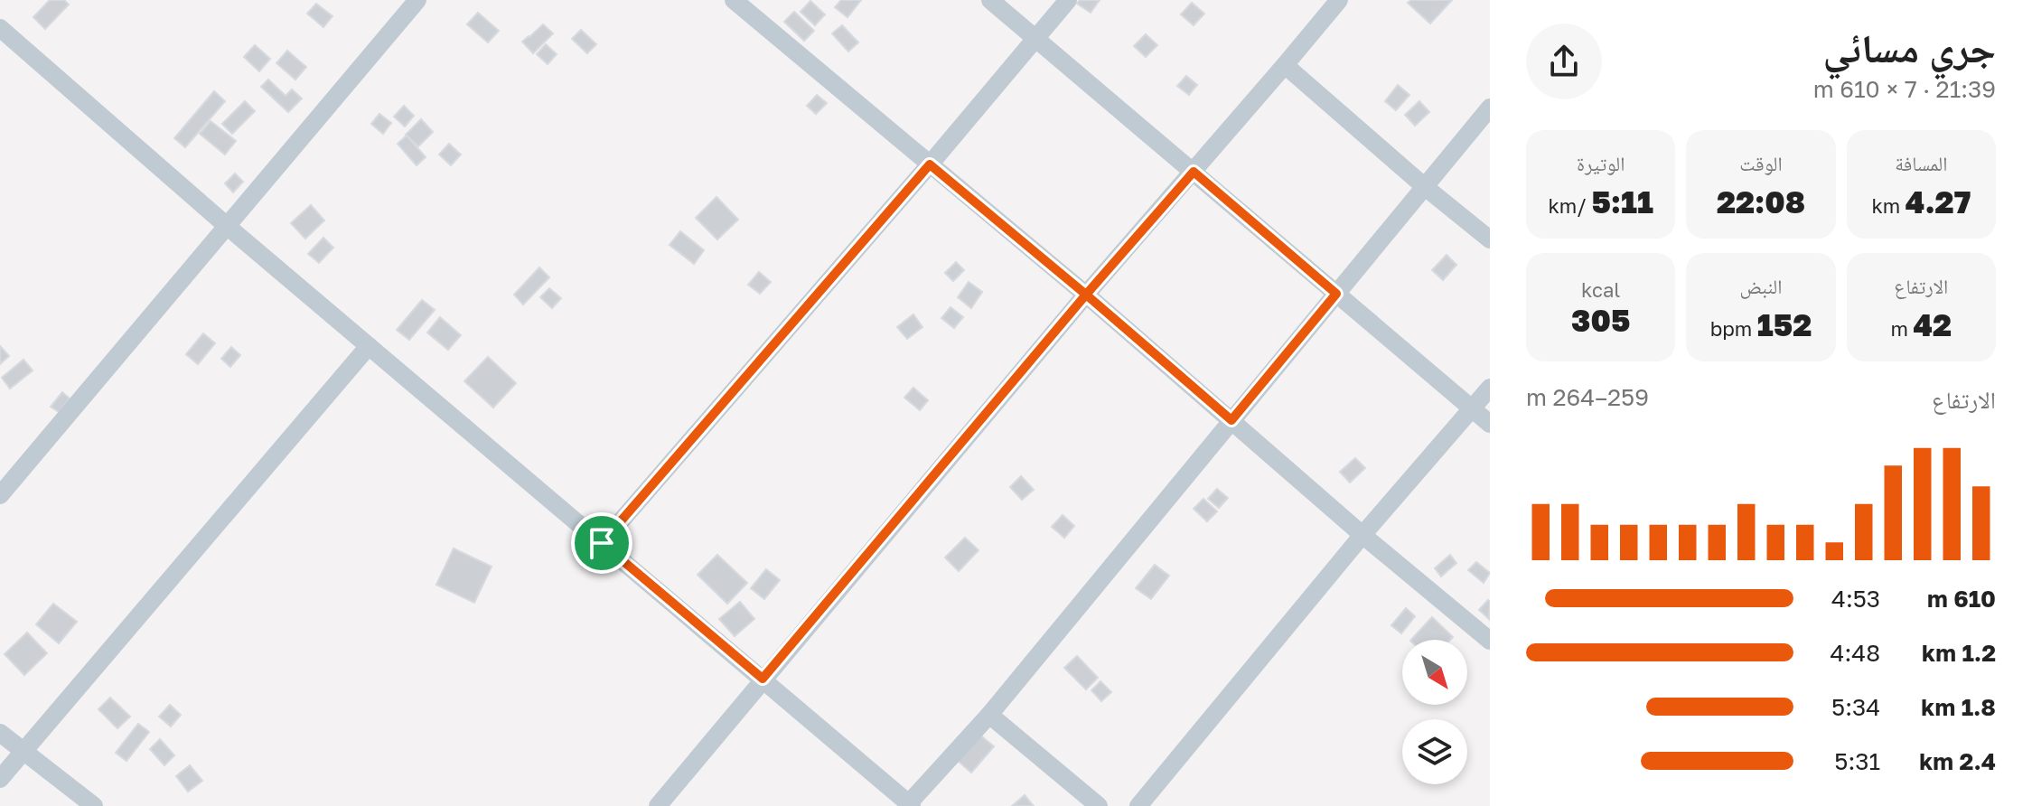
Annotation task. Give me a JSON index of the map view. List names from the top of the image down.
{
  "north": "bottom right",
  "page": {
    "heading": ["جري مسائي", "21:39 · 7 × 610 m"],
    "stats": [
      ["المسافة", "4.27 km"],
      ["الوقت", "22:08"],
      ["الوتيرة", "5:11 /km"],
      ["الارتفاع", "42 m"],
      ["النبض", "152 bpm"],
      ["kcal", "305"]
    ],
    "chart": ["الارتفاع", "259–264 m"],
    "list": [
      {
        "name": "610 m",
        "note": "4:53"
      },
      {
        "name": "1.2 km",
        "note": "4:48"
      },
      {
        "name": "1.8 km",
        "note": "5:34"
      },
      {
        "name": "2.4 km",
        "note": "5:31"
      }
    ]
  }
}
